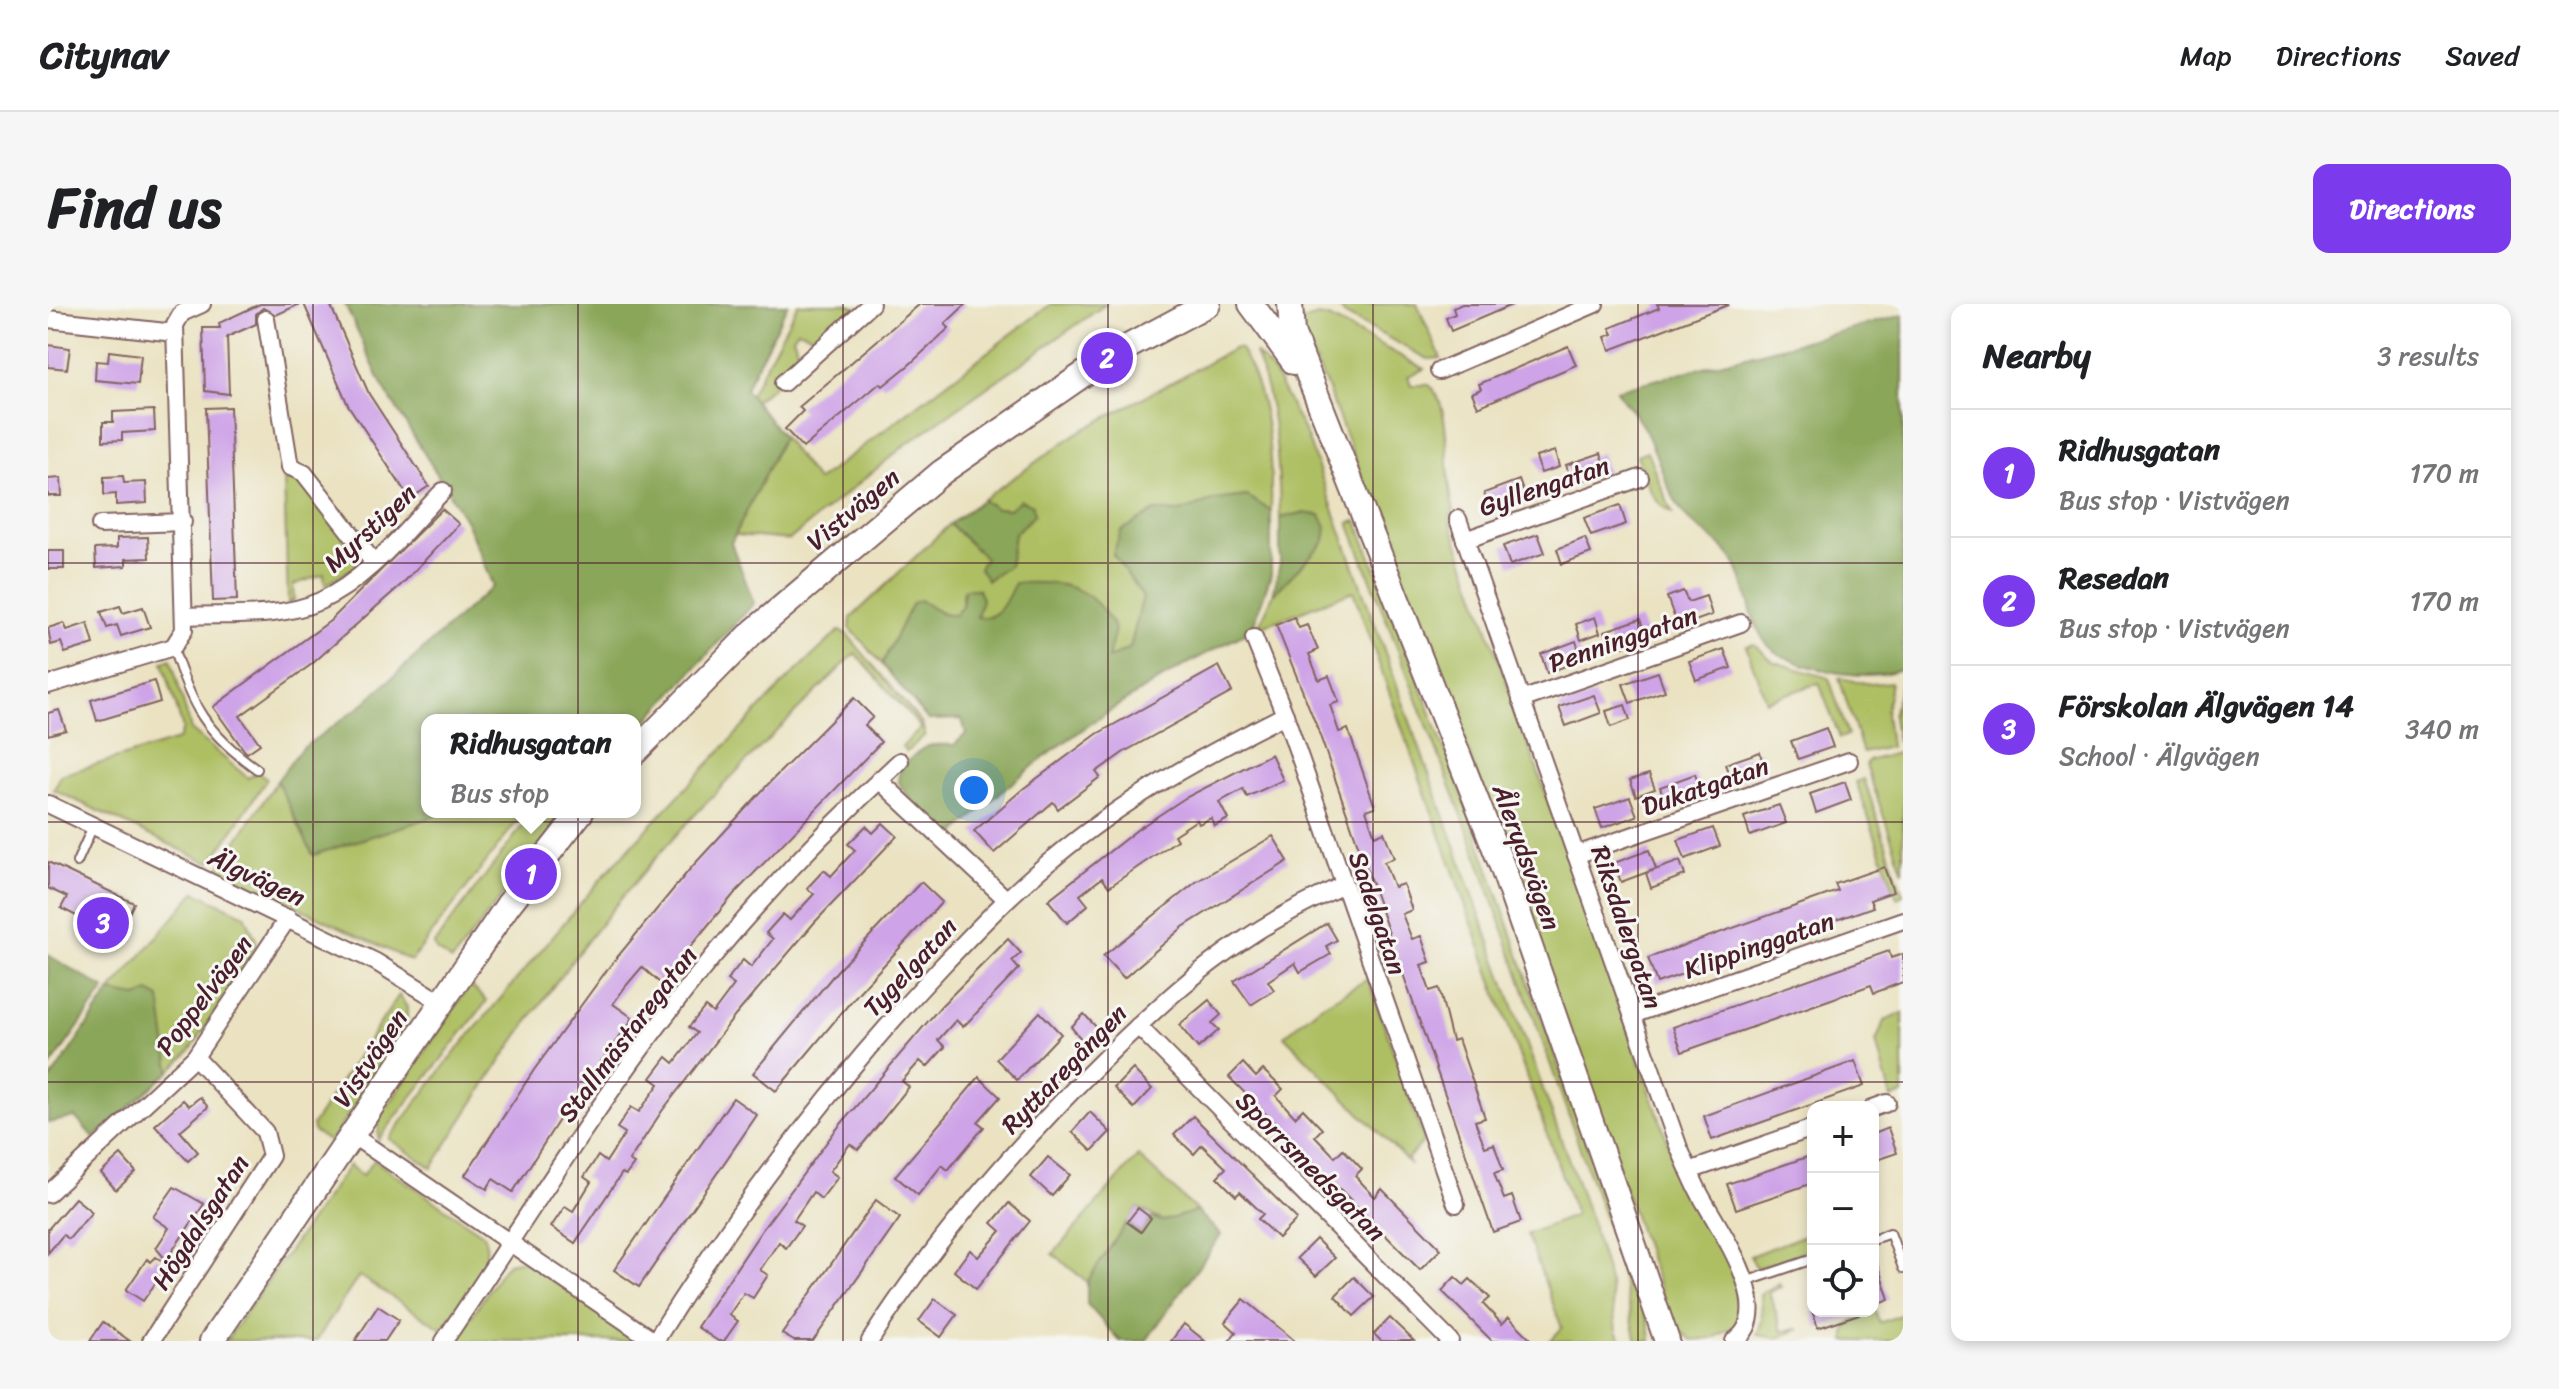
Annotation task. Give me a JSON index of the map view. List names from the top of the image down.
{
  "streets": {
    "main road": ["Vistvägen", "Ålerydsvägen"],
    "street": [
      "Gyllengatan",
      "Myrstigen",
      "Penninggatan",
      "Dukatgatan",
      "Älgvägen",
      "Sadelgatan",
      "Riksdalergatan",
      "Klippinggatan",
      "Tygelgatan",
      "Poppelvägen",
      "Stallmästaregatan",
      "Ryttaregången",
      "Sporrsmedsgatan",
      "Högdalsgatan"
    ]
  },
  "crossings": [
    ["Gyllengatan", "Riksdalergatan"],
    ["Vistvägen", "Älgvägen"],
    ["Penninggatan", "Riksdalergatan"],
    ["Dukatgatan", "Riksdalergatan"],
    ["Älgvägen", "Poppelvägen"],
    ["Sadelgatan", "Tygelgatan"],
    ["Sadelgatan", "Ryttaregången"],
    ["Riksdalergatan", "Klippinggatan"],
    ["Poppelvägen", "Högdalsgatan"],
    ["Ryttaregången", "Sporrsmedsgatan"]
  ],
  "page": {
    "header": "Citynav",
    "nav": ["Map", "Directions", "Saved"],
    "title": "Find us",
    "buttons": "Directions",
    "heading": ["Nearby", "3 results"],
    "pins": ["2", "1", "3"],
    "list": [
      {
        "mark": "1",
        "name": "Ridhusgatan",
        "note": "Bus stop · Vistvägen",
        "value": "170 m"
      },
      {
        "mark": "2",
        "name": "Resedan",
        "note": "Bus stop · Vistvägen",
        "value": "170 m"
      },
      {
        "mark": "3",
        "name": "Förskolan Älgvägen 14",
        "note": "School · Älgvägen",
        "value": "340 m"
      }
    ],
    "popup": ["Ridhusgatan", "Bus stop"],
    "map_buttons": ["+", "−"]
  }
}
